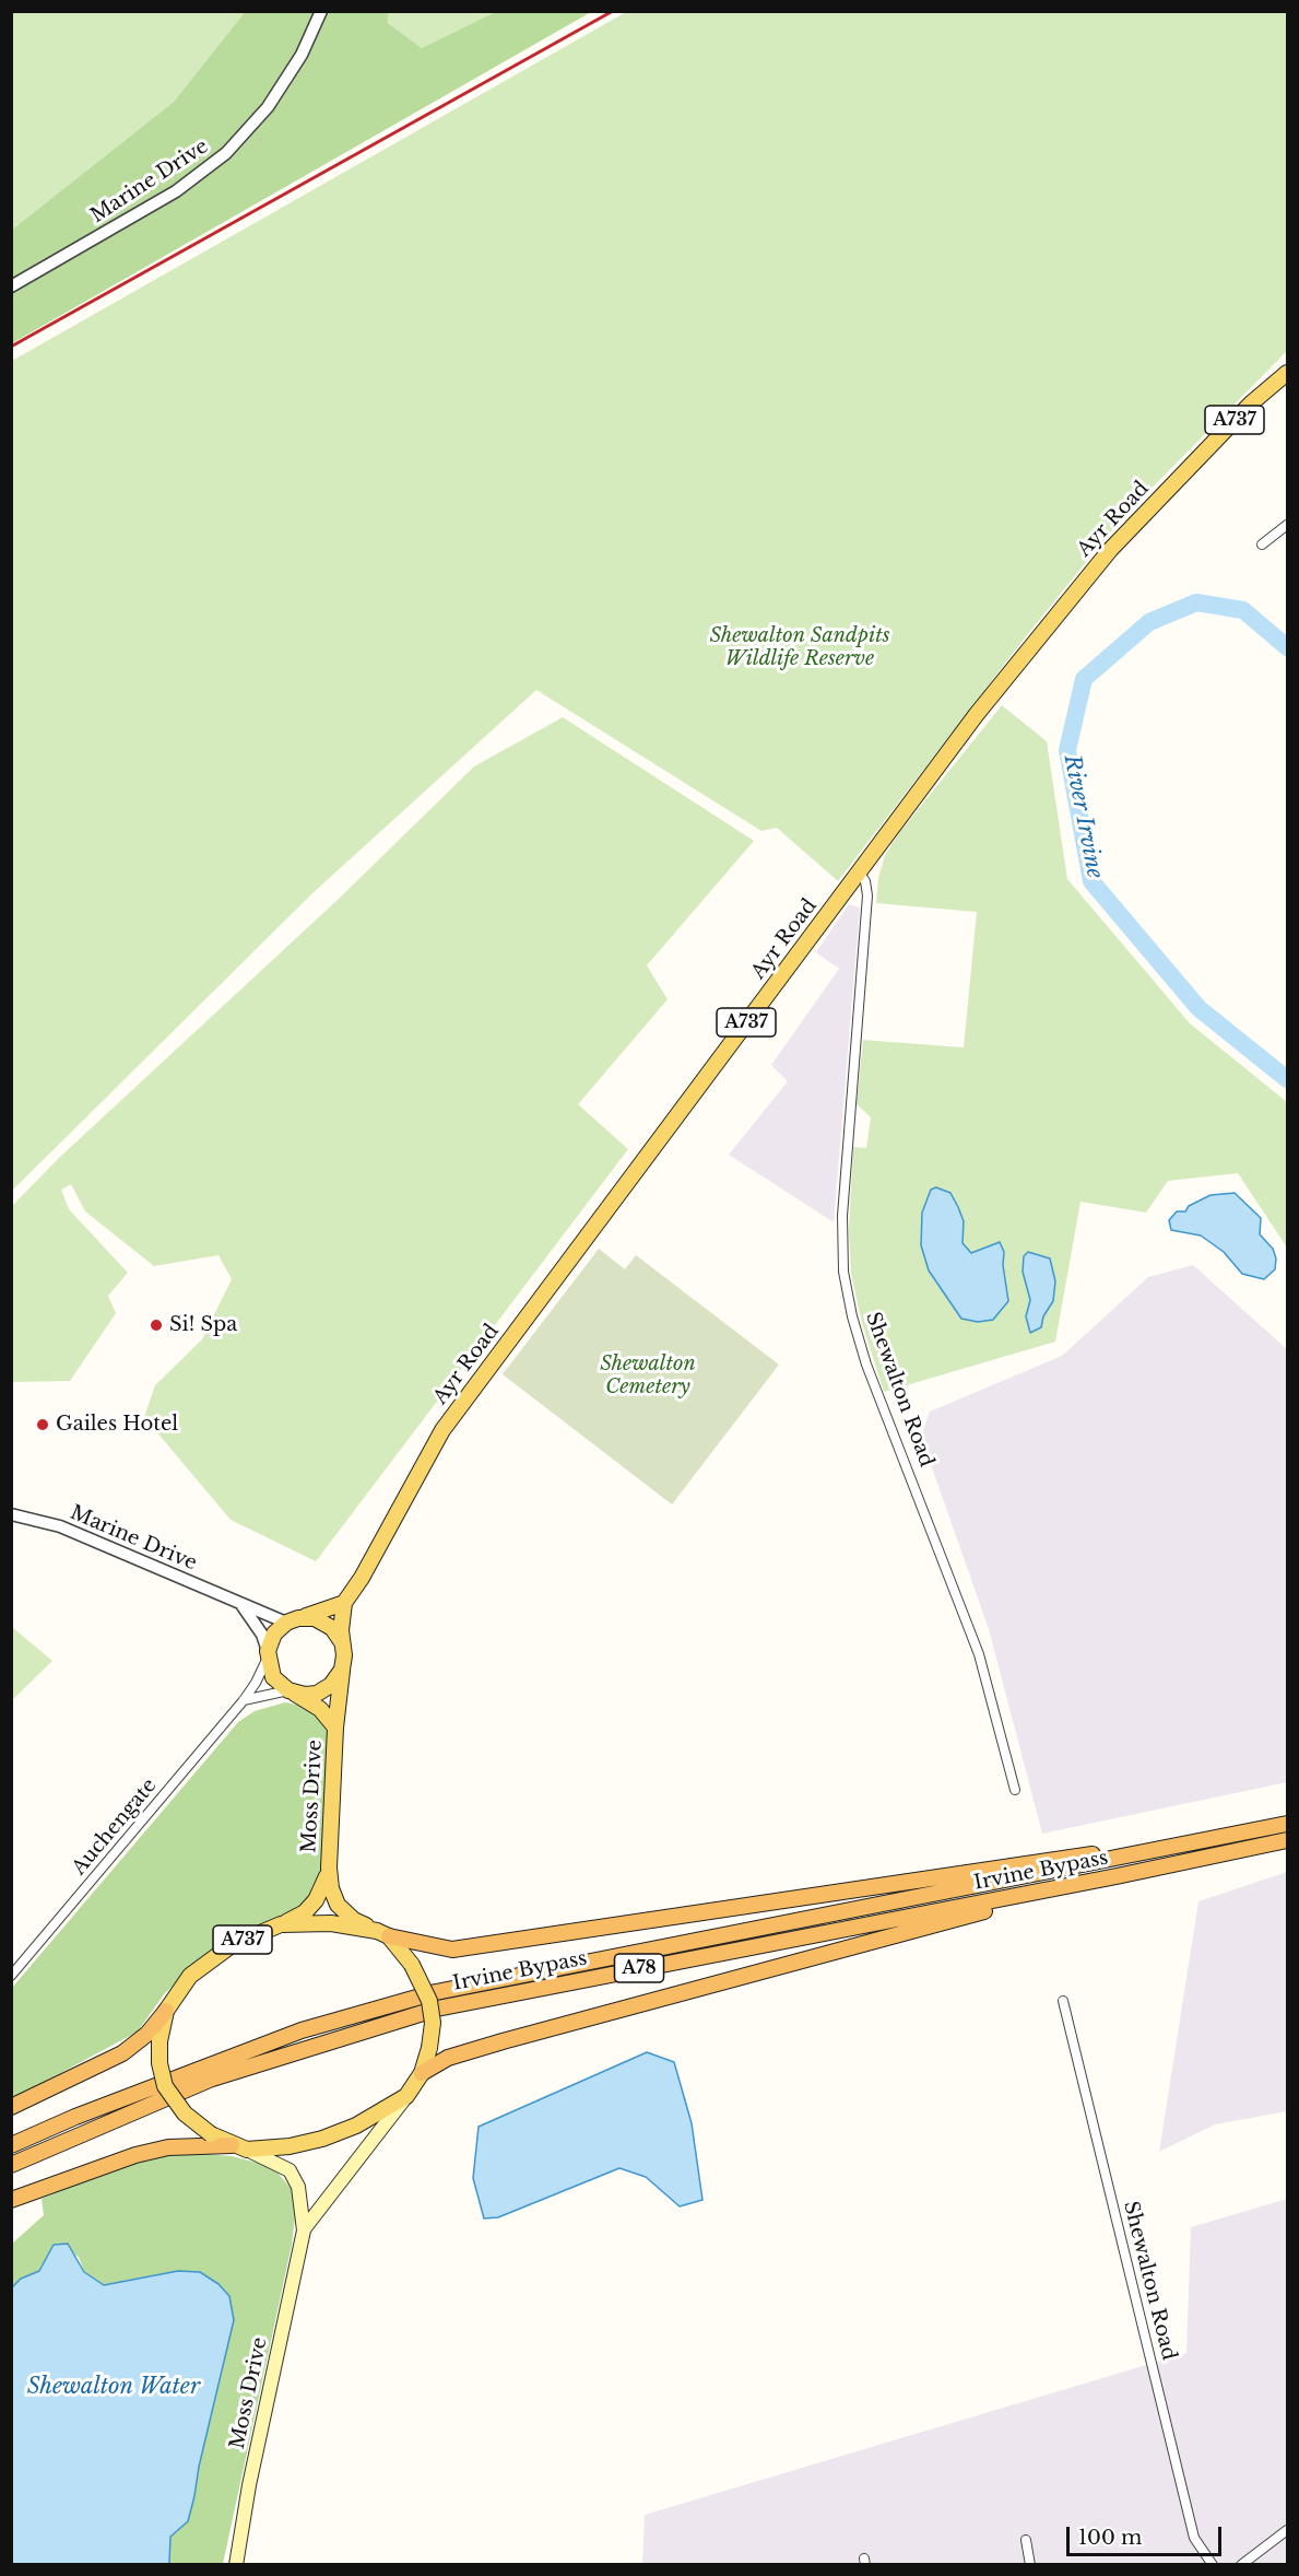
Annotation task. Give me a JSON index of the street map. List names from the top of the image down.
{
  "streets": {
    "highway": ["Irvine Bypass", "A78"],
    "main road": ["A737", "Ayr Road", "Moss Drive"],
    "street": ["Marine Drive", "Shewalton Road", "Auchengate"]
  },
  "crossings": [
    ["Marine Drive", "A737"],
    ["Marine Drive", "Moss Drive"],
    ["Marine Drive", "Auchengate"],
    ["A737", "Ayr Road"],
    ["A737", "Moss Drive"],
    ["A737", "Auchengate"],
    ["Ayr Road", "Shewalton Road"],
    ["Moss Drive", "Auchengate"]
  ],
  "water": ["River Irvine", "Shewalton Water"],
  "parks": ["Shewalton Sandpits Wildlife Reserve", "Shewalton Cemetery"],
  "places": ["Si! Spa", "Gailes Hotel"],
  "scale_bar": "100 m"
}
